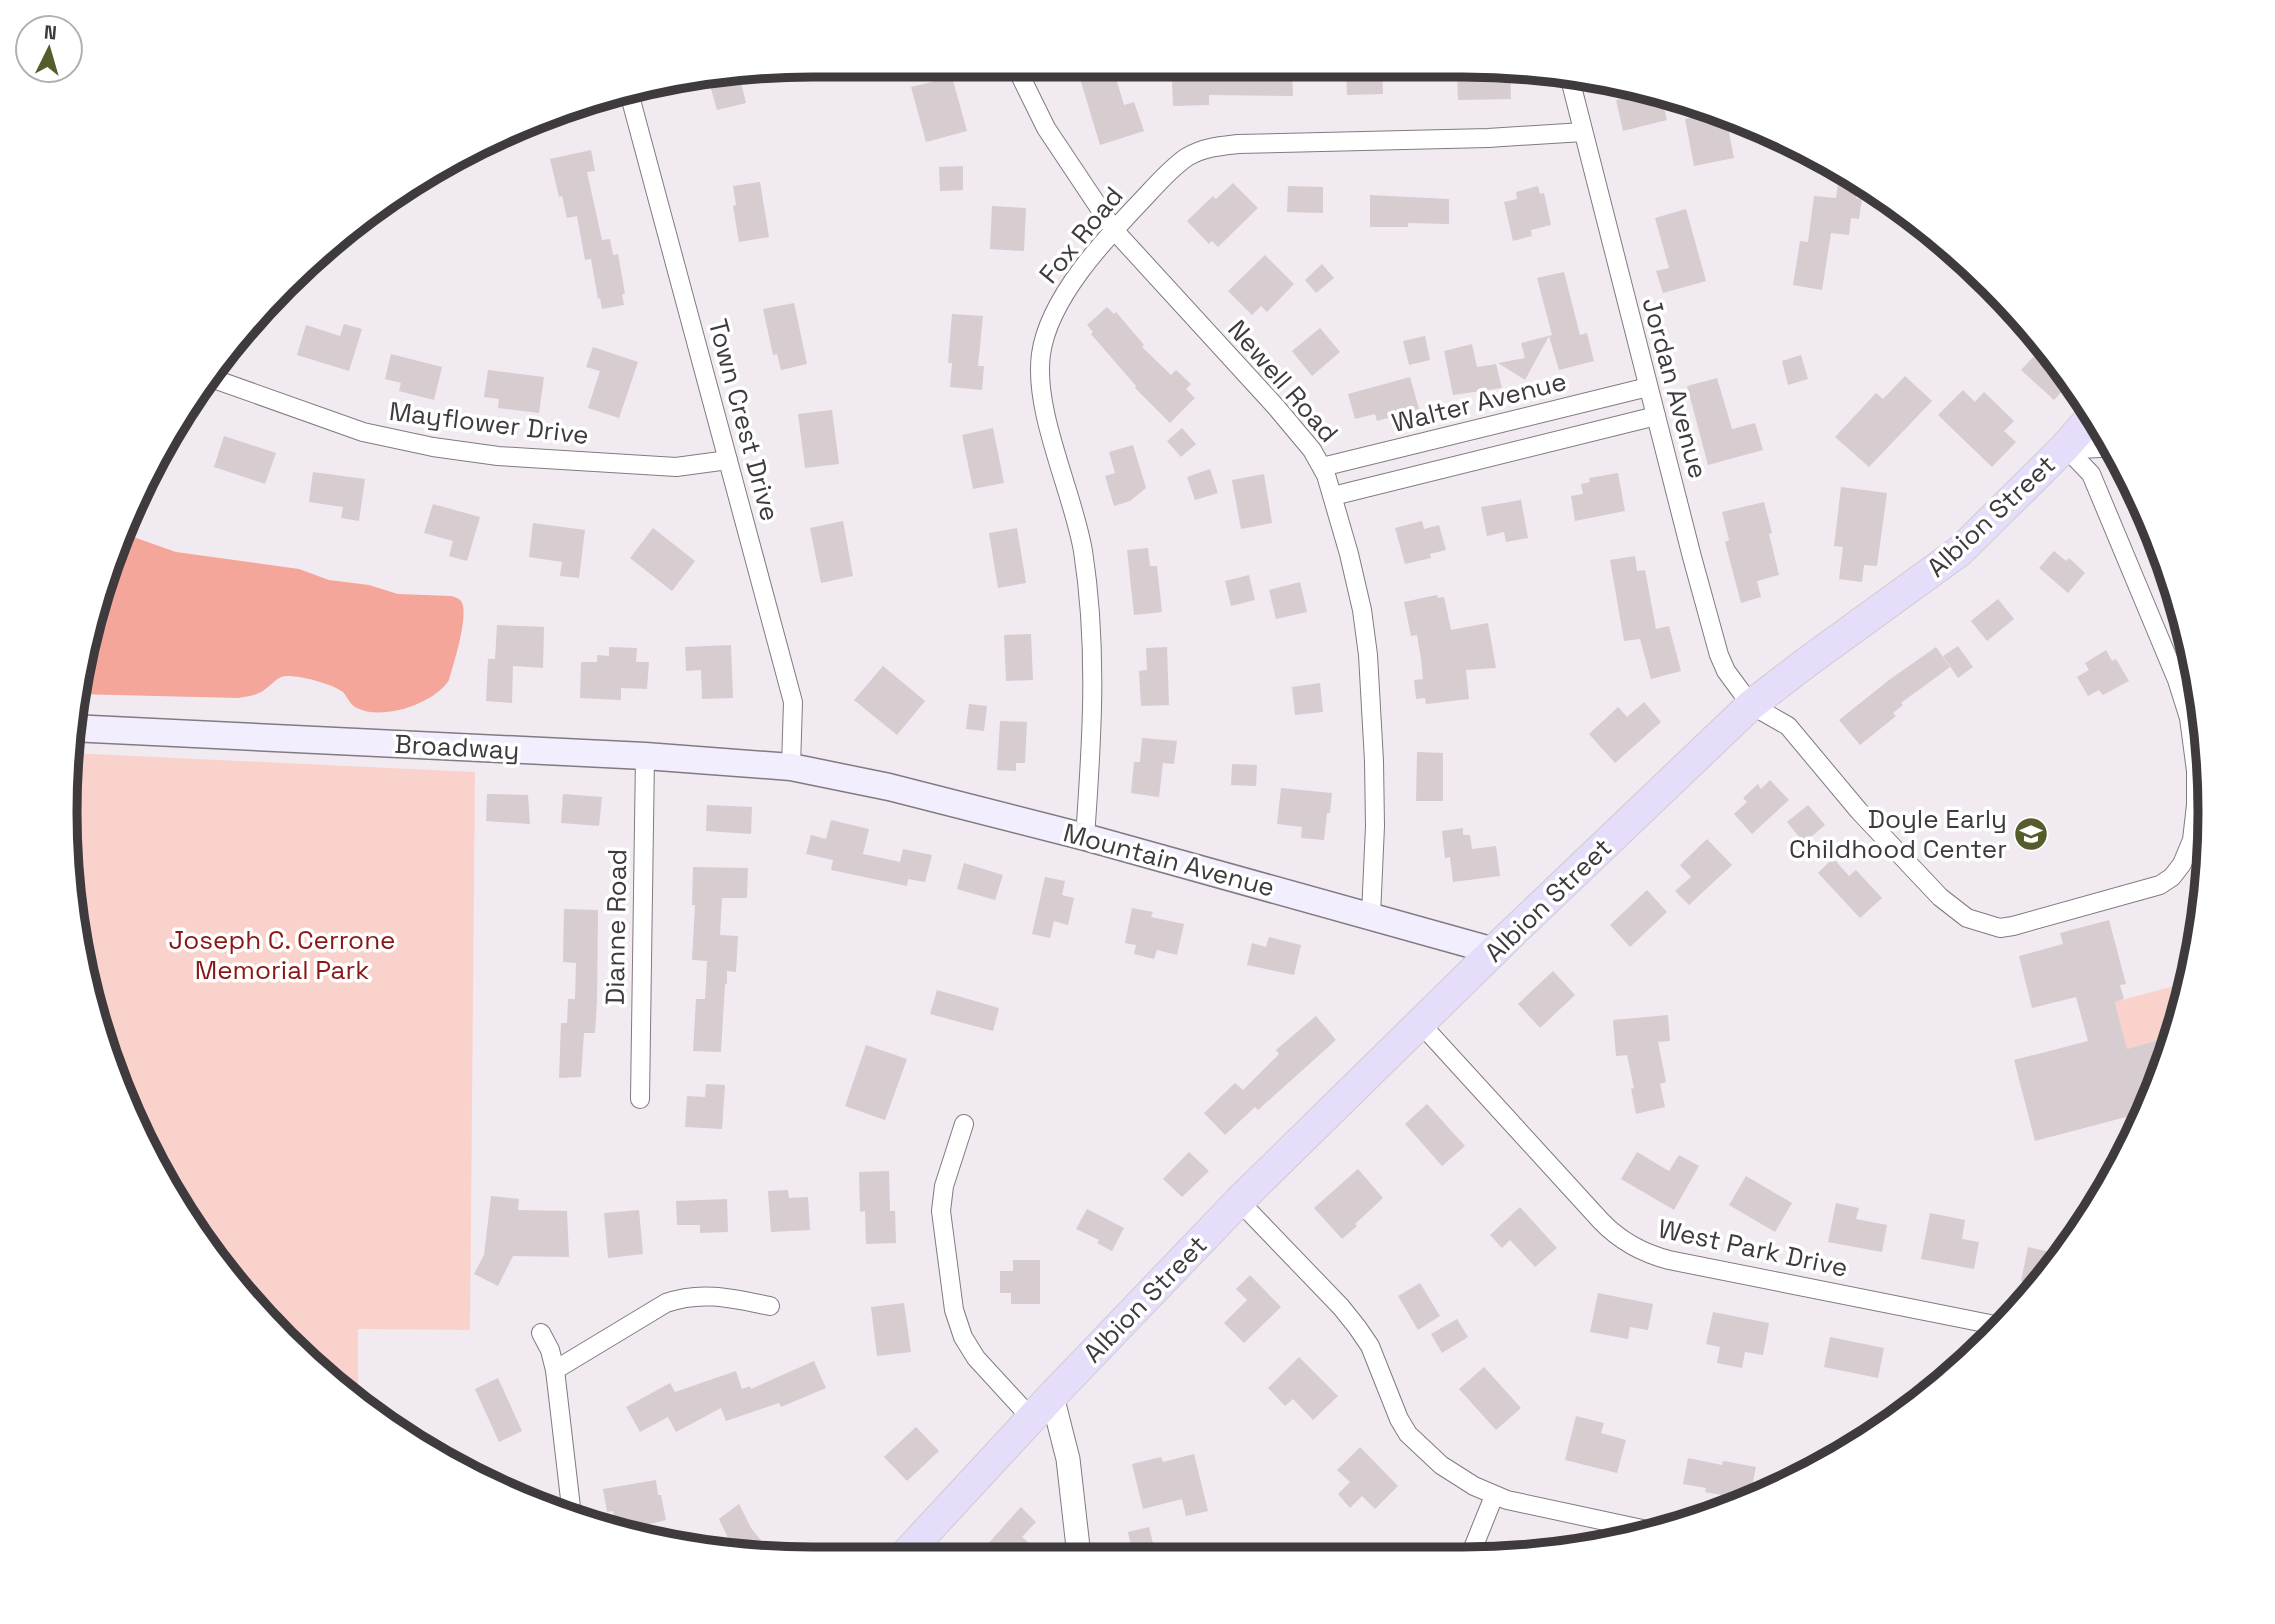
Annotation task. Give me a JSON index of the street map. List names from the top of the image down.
{
  "streets": {
    "main road": ["Albion Street", "Broadway", "Mountain Avenue"],
    "street": [
      "Fox Road",
      "Newell Road",
      "Jordan Avenue",
      "Walter Avenue",
      "Town Crest Drive",
      "Mayflower Drive",
      "Dianne Road",
      "West Park Drive"
    ]
  },
  "crossings": [
    ["Fox Road", "Newell Road"],
    ["Fox Road", "Jordan Avenue"],
    ["Fox Road", "Mountain Avenue"],
    ["Newell Road", "Walter Avenue"],
    ["Newell Road", "Mountain Avenue"],
    ["Jordan Avenue", "Walter Avenue"],
    ["Jordan Avenue", "Albion Street"],
    ["Town Crest Drive", "Mayflower Drive"],
    ["Town Crest Drive", "Broadway"],
    ["Albion Street", "Mountain Avenue"],
    ["Albion Street", "West Park Drive"],
    ["Broadway", "Mountain Avenue"],
    ["Broadway", "Dianne Road"]
  ],
  "parks": ["Joseph C. Cerrone Memorial Park"],
  "places": {
    "school or university": ["Doyle Early Childhood Center"]
  },
  "north": "top"
}
